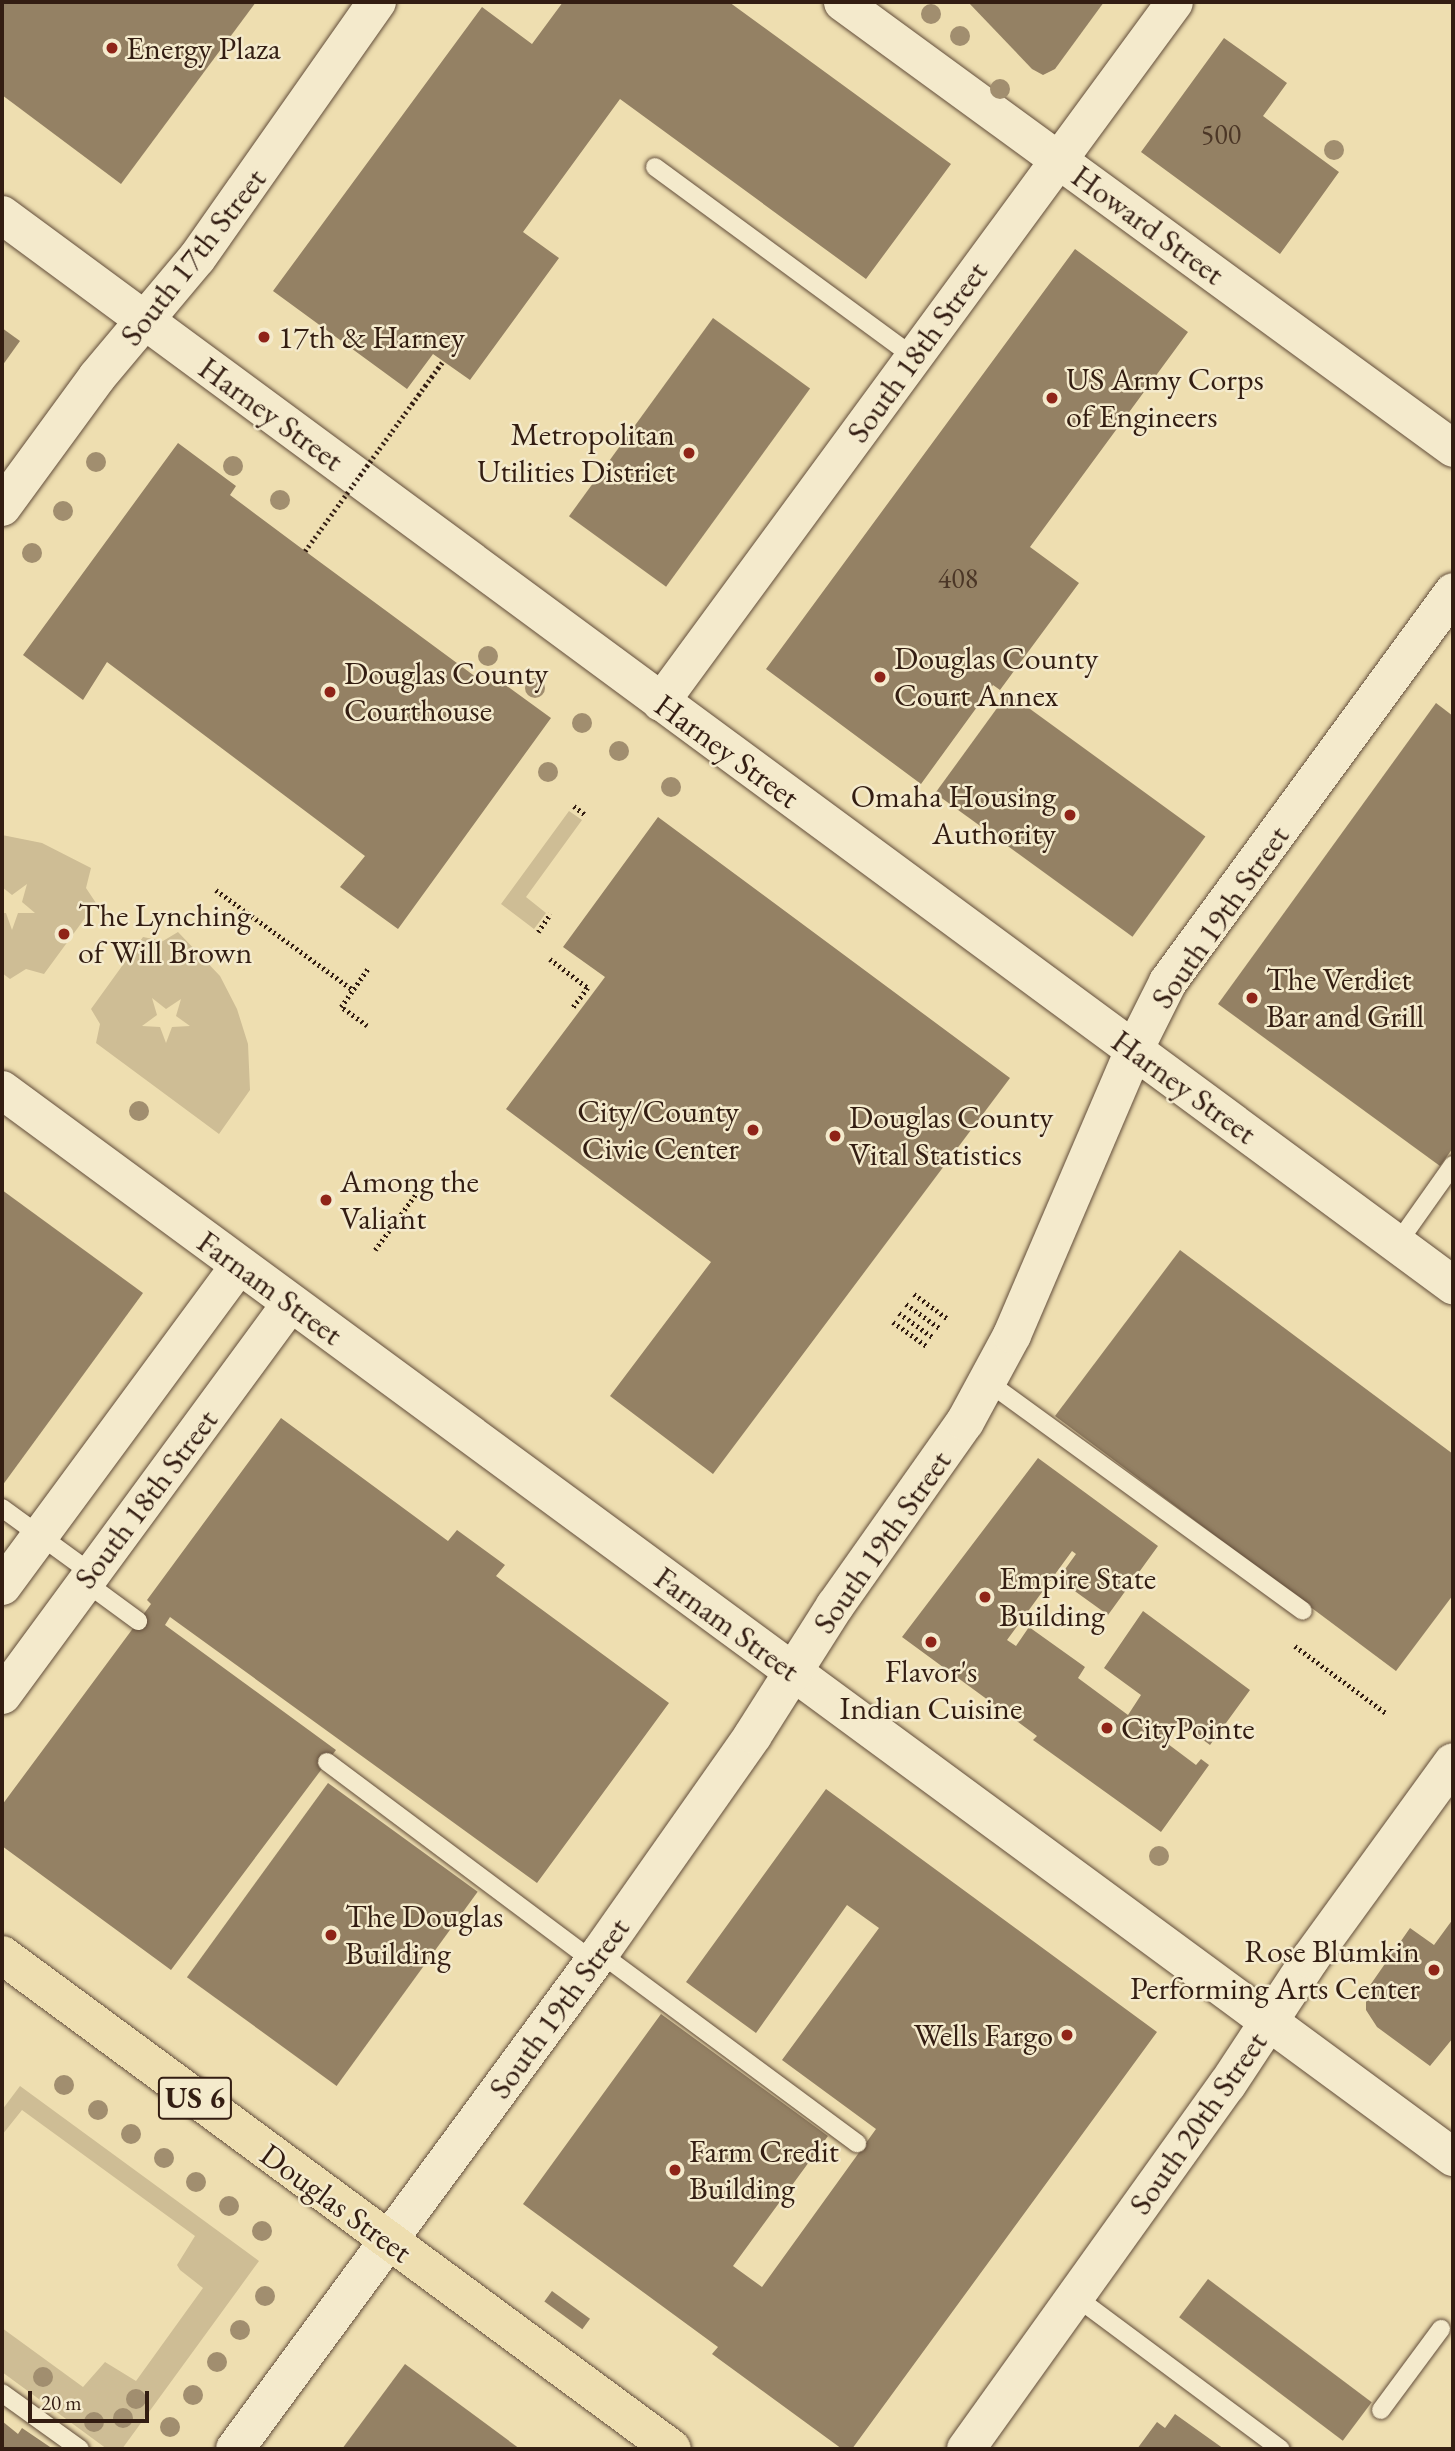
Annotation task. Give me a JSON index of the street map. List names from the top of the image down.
{
  "streets": {
    "highway": ["US 6", "Douglas Street"],
    "main road": [
      "South 17th Street",
      "Harney Street",
      "South 19th Street",
      "Farnam Street",
      "South 20th Street"
    ],
    "street": ["Howard Street", "South 18th Street"]
  },
  "crossings": [
    ["Howard Street", "South 18th Street"],
    ["South 17th Street", "Harney Street"],
    ["South 18th Street", "Harney Street"],
    ["South 18th Street", "Farnam Street"],
    ["Harney Street", "South 19th Street"],
    ["South 19th Street", "Farnam Street"],
    ["South 19th Street", "Douglas Street"],
    ["Farnam Street", "South 20th Street"]
  ],
  "places": [
    "Energy Plaza",
    "17th & Harney",
    "US Army Corps of Engineers",
    "Metropolitan Utilities District",
    "Douglas County Court Annex",
    "Douglas County Courthouse",
    "Omaha Housing Authority",
    "The Lynching of Will Brown",
    "The Verdict Bar and Grill",
    "City/County Civic Center",
    "Douglas County Vital Statistics",
    "Among the Valiant",
    "Empire State Building",
    "Flavor's Indian Cuisine",
    "CityPointe",
    "The Douglas Building",
    "Rose Blumkin Performing Arts Center",
    "Wells Fargo",
    "Farm Credit Building"
  ],
  "house_numbers": ["500", "408"],
  "scale_bar": "20 m"
}
